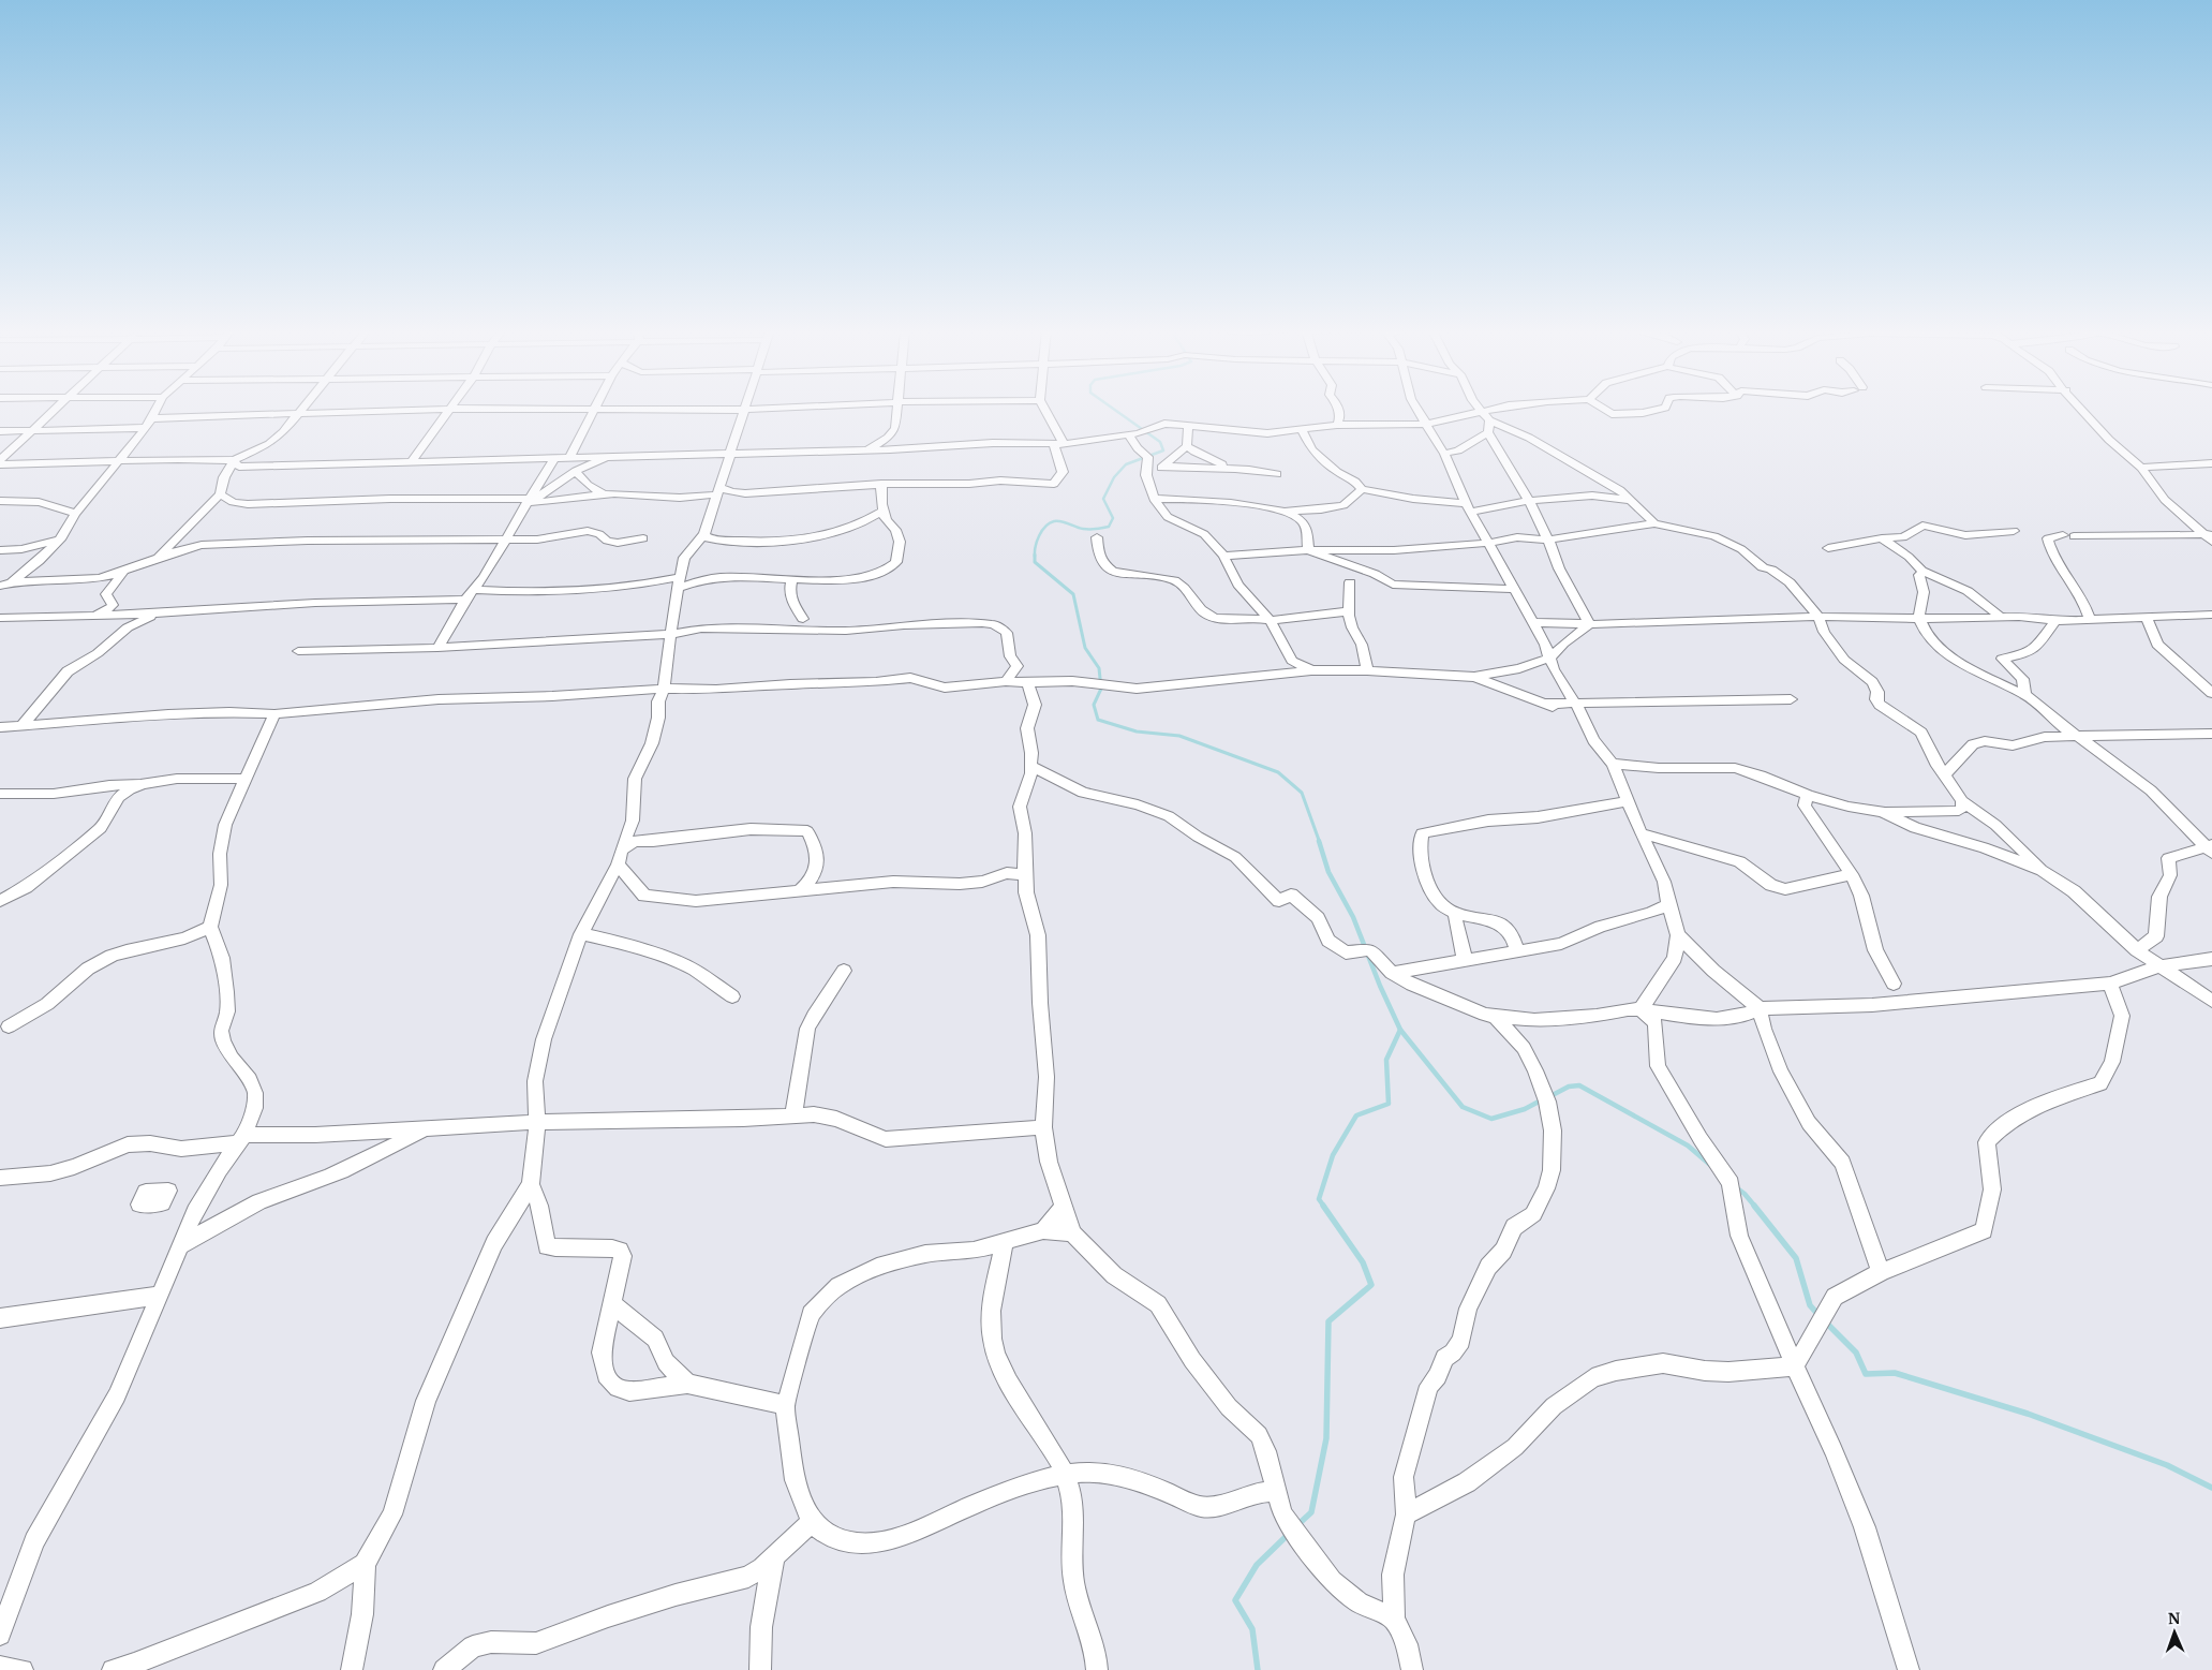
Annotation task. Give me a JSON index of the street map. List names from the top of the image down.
{
  "north": "top"
}
